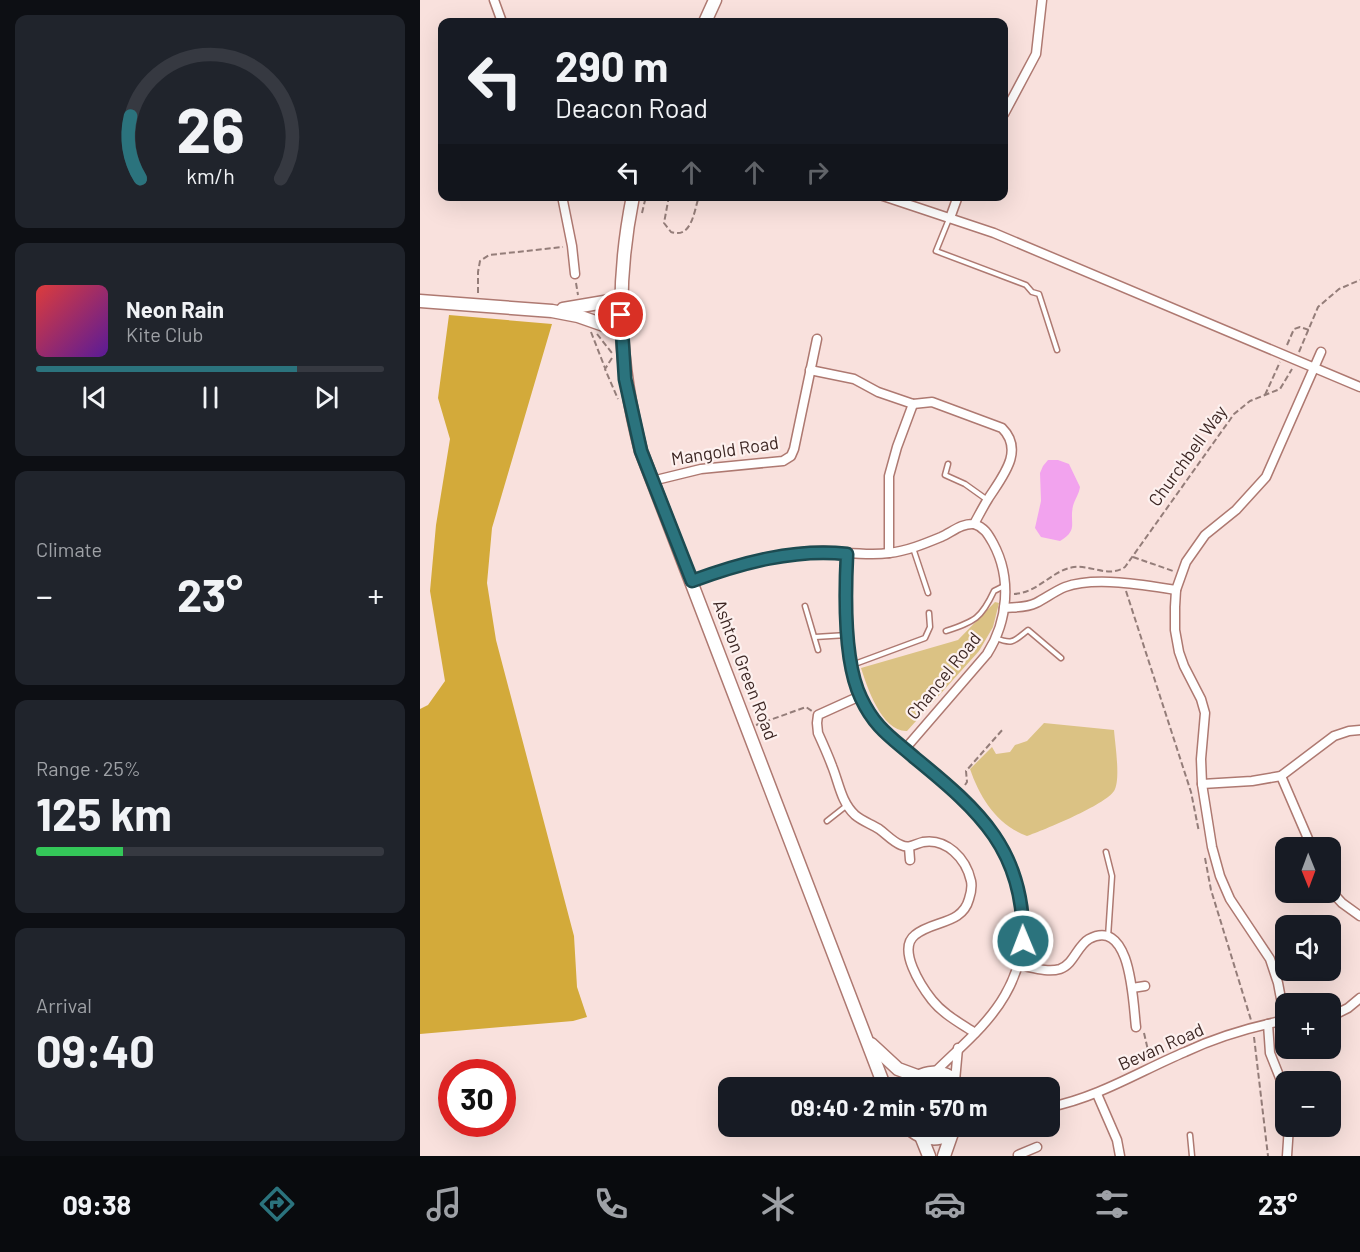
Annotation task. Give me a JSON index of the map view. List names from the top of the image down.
{
  "streets": {
    "street": [
      "Mangold Road",
      "Ashton Green Road",
      "Chancel Road",
      "Bevan Road"
    ],
    "path": ["Churchbell Way"]
  },
  "crossings": [
    ["Mangold Road", "Ashton Green Road"],
    ["Churchbell Way", "Chancel Road"]
  ],
  "north": "bottom",
  "page": {
    "turn": ["290 m", "Deacon Road"],
    "song": ["Neon Rain", "Kite Club"],
    "tile": [
      "Climate",
      ["Range · 25%", "125 km"],
      ["Arrival", "09:40"]
    ],
    "heat": ["−", "23°", "+"],
    "map_buttons": ["+", "−"],
    "limit": "30",
    "trip": "09:40 · 2 min · 570 m",
    "tabs": ["09:38", "23°"],
    "gauge": ["26", "km/h"]
  }
}
